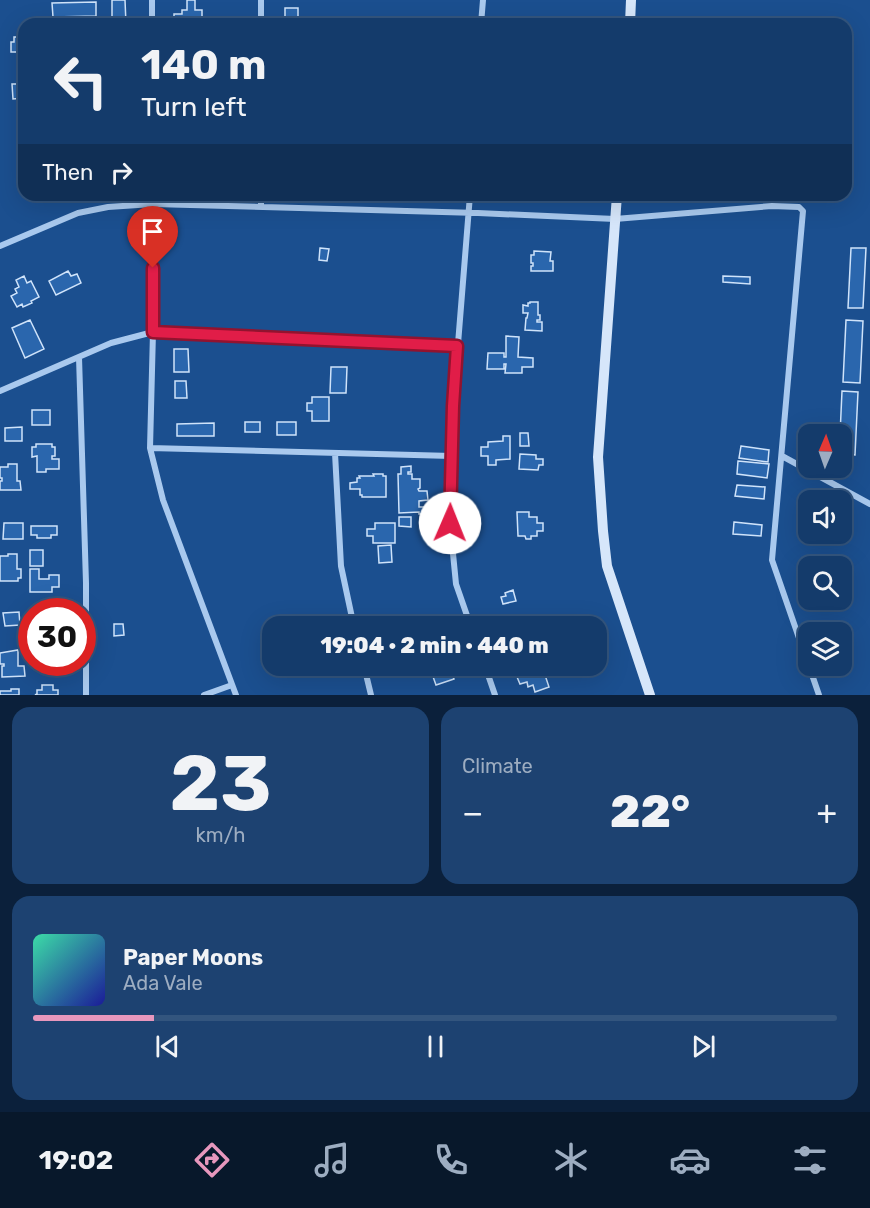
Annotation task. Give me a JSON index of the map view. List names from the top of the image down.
{
  "north": "top",
  "page": {
    "turn": ["140 m", "Turn left"],
    "then": "Then",
    "limit": "30",
    "trip": "19:04 · 2 min · 440 m",
    "tile": [
      ["23", "km/h"],
      "Climate"
    ],
    "heat": ["−", "22°", "+"],
    "song": ["Paper Moons", "Ada Vale"],
    "tabs": "19:02"
  }
}
